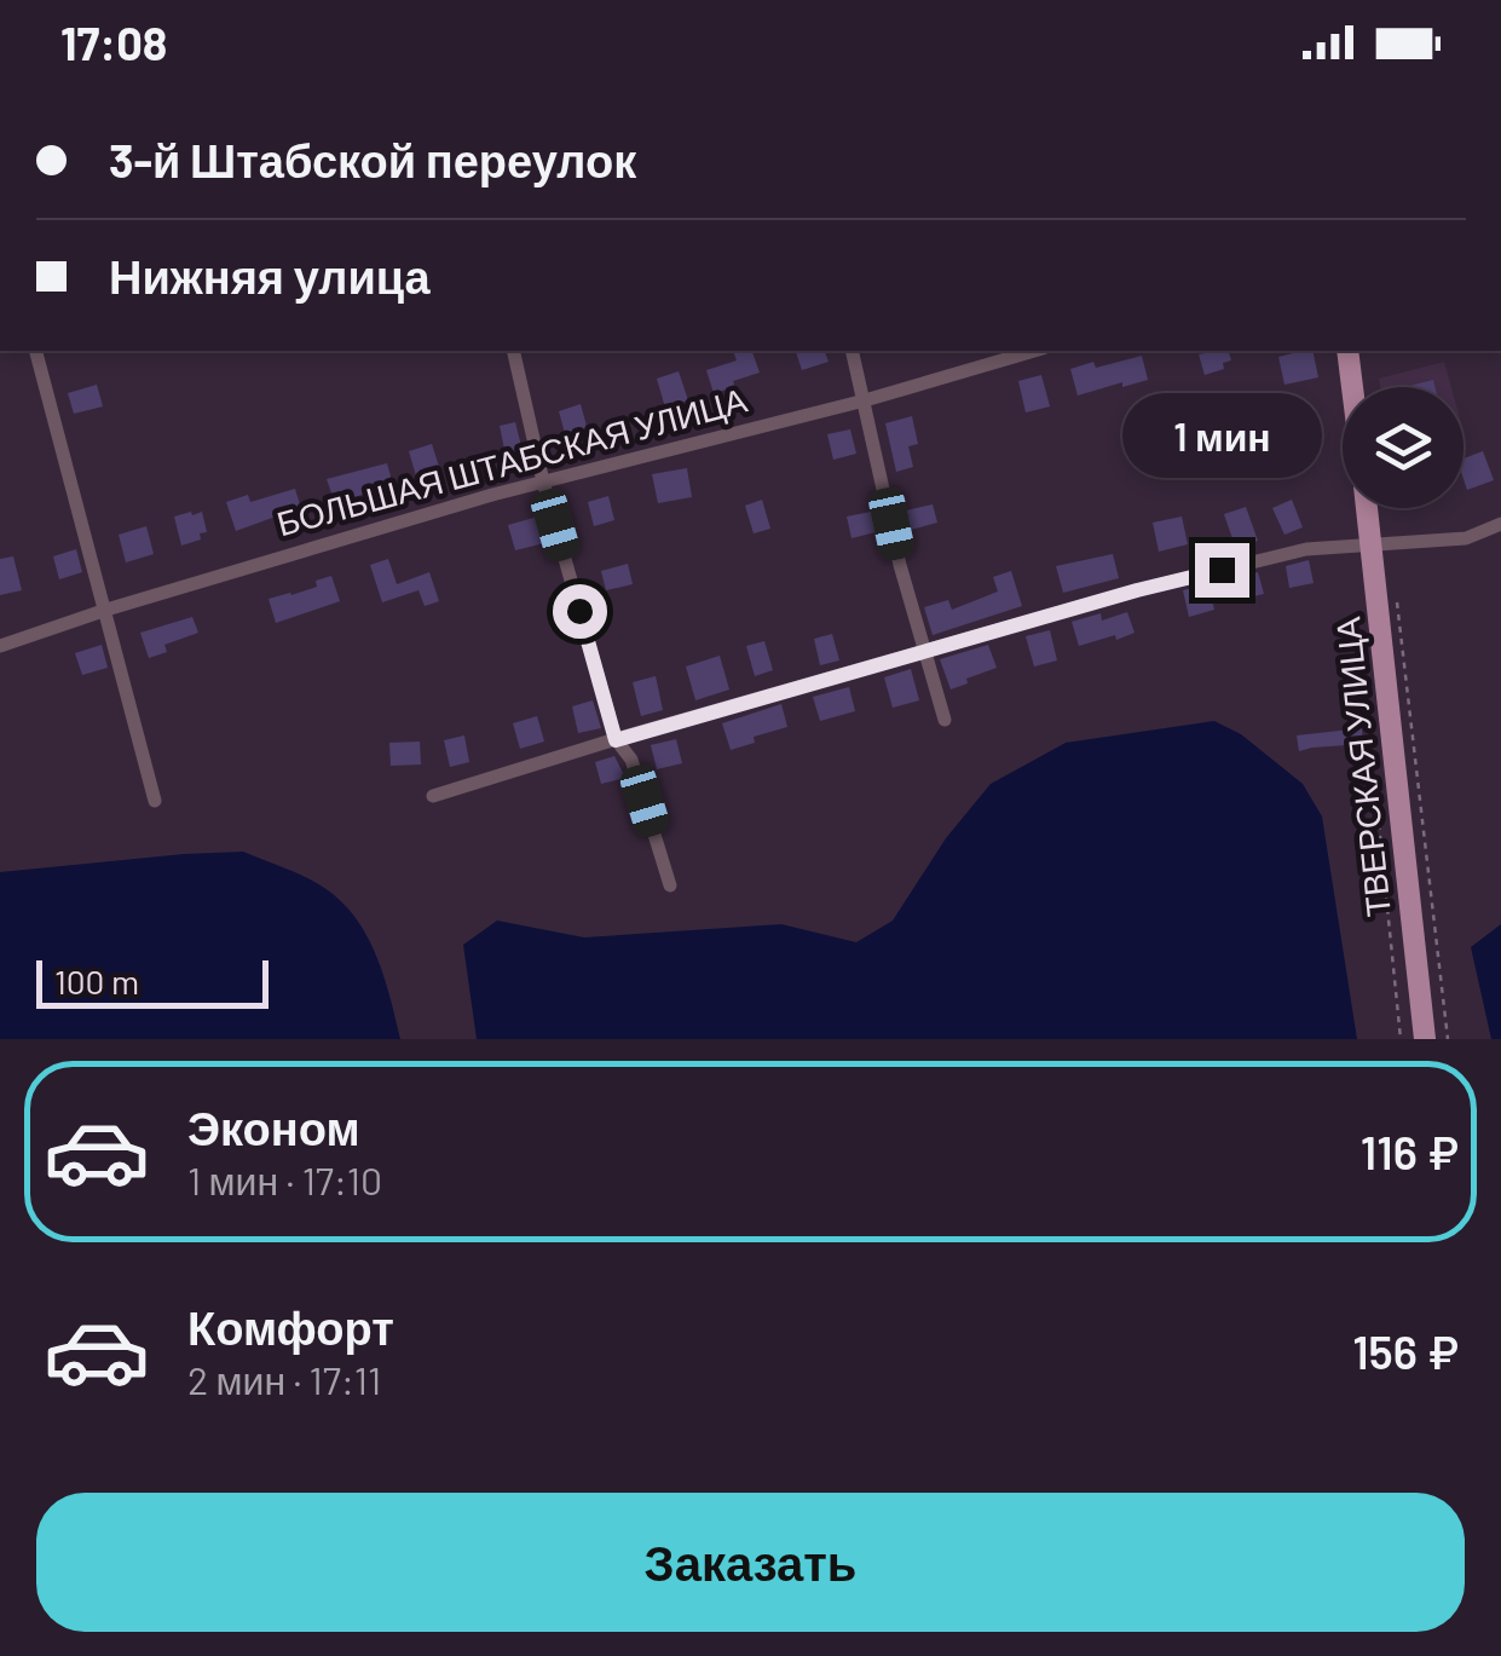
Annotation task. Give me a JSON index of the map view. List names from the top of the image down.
{
  "streets": {
    "main road": ["ТВЕРСКАЯ УЛИЦА"],
    "street": ["БОЛЬШАЯ ШТАБСКАЯ УЛИЦА"]
  },
  "scale_bar": "100 m",
  "page": {
    "status": "17:08",
    "banner": ["3-й Штабской переулок", "Нижняя улица"],
    "bubble": "1 мин",
    "scale": "100 m",
    "list": [
      {
        "name": "Эконом",
        "note": "1 мин · 17:10",
        "value": "116 ₽"
      },
      {
        "name": "Комфорт",
        "note": "2 мин · 17:11",
        "value": "156 ₽"
      }
    ],
    "buttons": "Заказать"
  }
}
